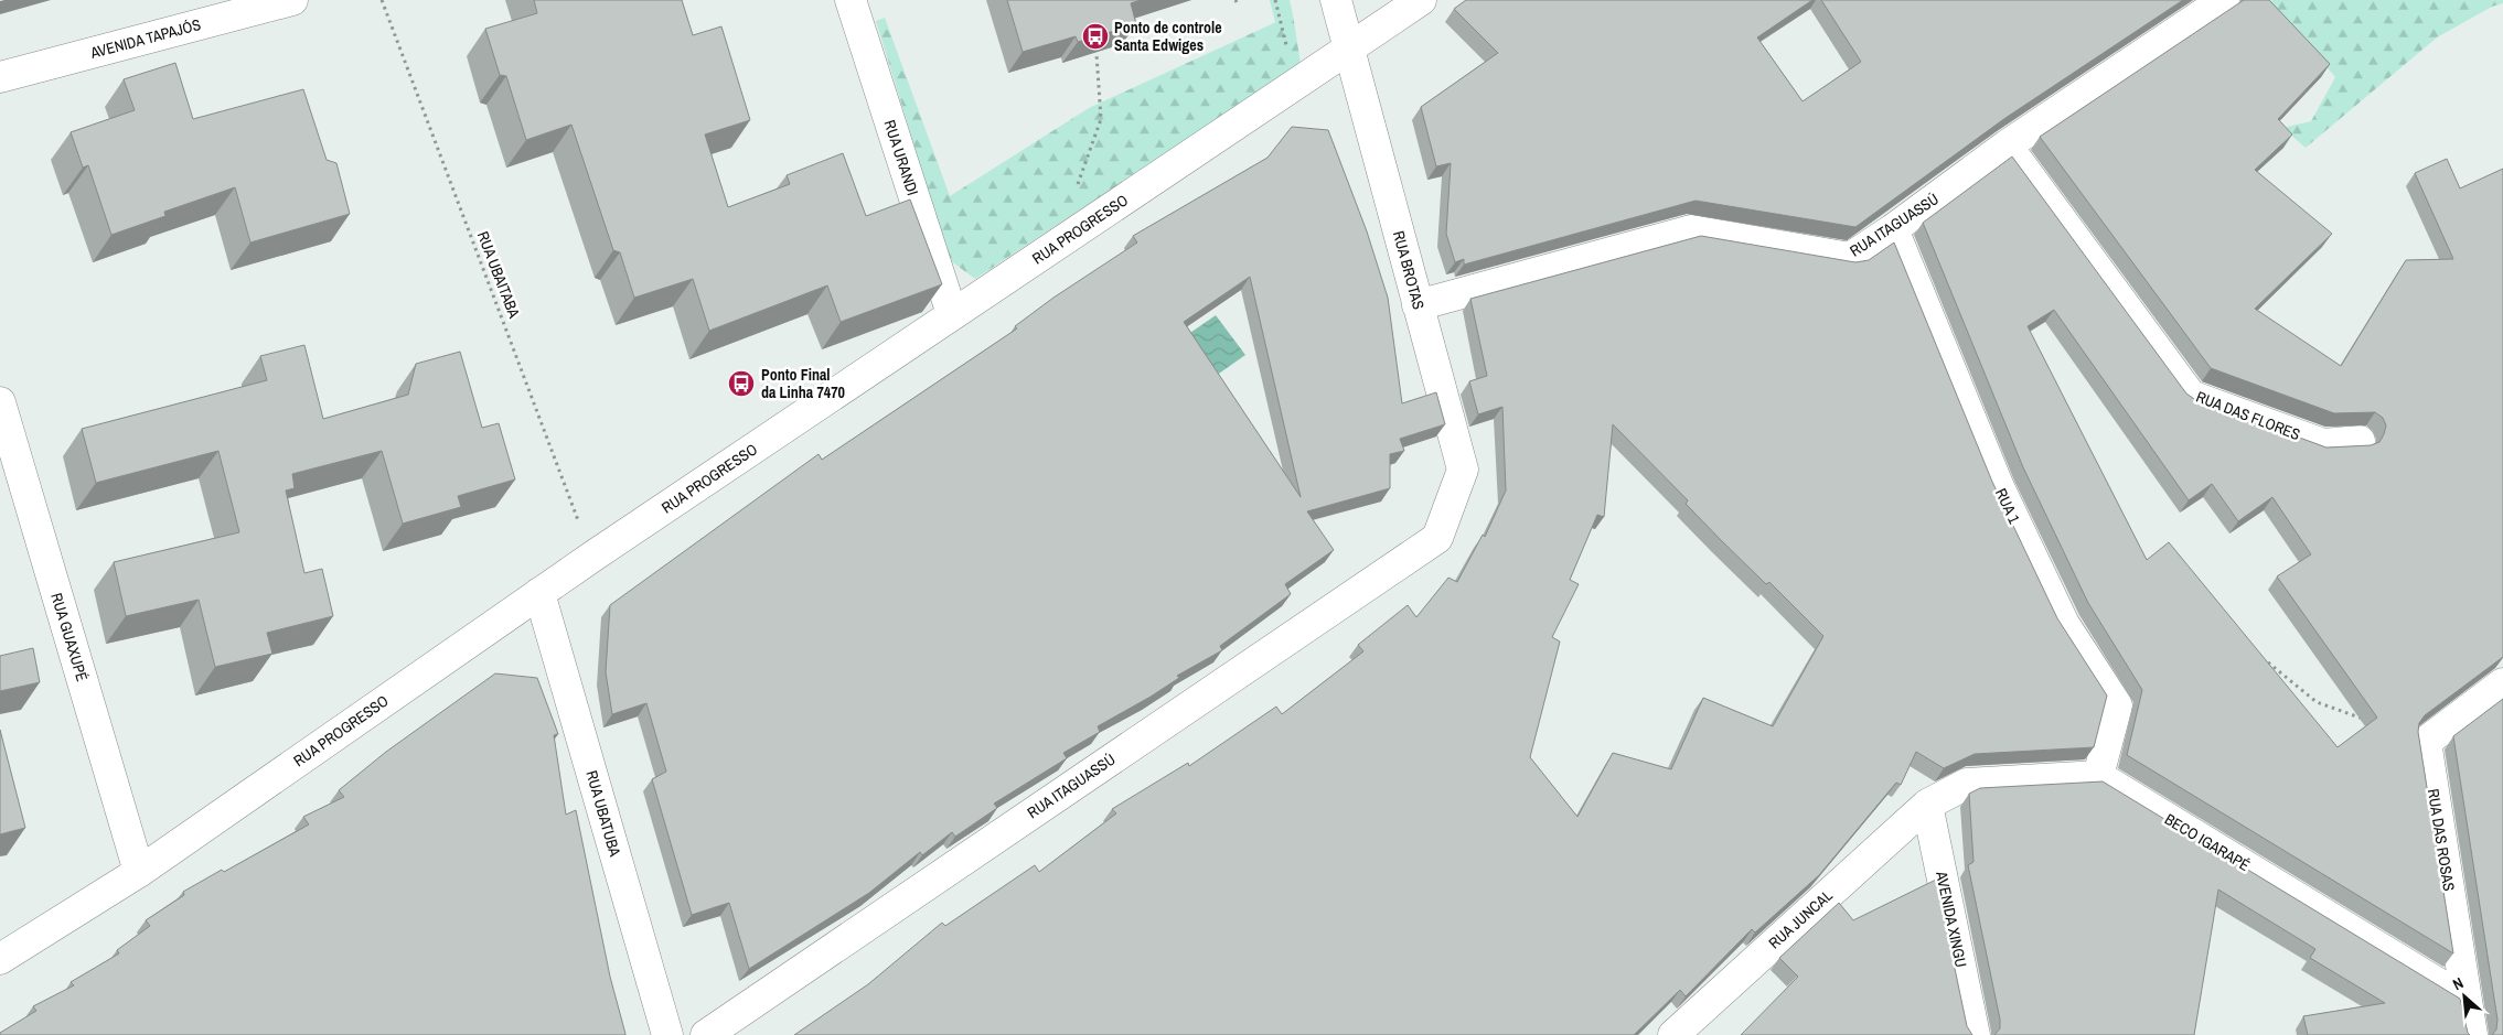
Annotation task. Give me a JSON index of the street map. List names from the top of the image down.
{
  "streets": {
    "street": [
      "AVENIDA TAPAJÓS",
      "RUA URANDI",
      "RUA ITAGUASSÚ",
      "RUA PROGRESSO",
      "RUA BROTAS",
      "RUA DAS FLORES",
      "RUA 1",
      "RUA GUAXUPÉ",
      "RUA UBATUBA",
      "RUA DAS ROSAS",
      "BECO IGARAPÉ",
      "RUA JUNCAL",
      "AVENIDA XINGU"
    ],
    "path": ["RUA UBAITABA"]
  },
  "crossings": [
    ["RUA URANDI", "RUA PROGRESSO"],
    ["RUA ITAGUASSÚ", "RUA BROTAS"],
    ["RUA ITAGUASSÚ", "RUA DAS FLORES"],
    ["RUA ITAGUASSÚ", "RUA 1"],
    ["RUA PROGRESSO", "RUA BROTAS"],
    ["RUA PROGRESSO", "RUA UBAITABA"],
    ["RUA PROGRESSO", "RUA GUAXUPÉ"],
    ["RUA PROGRESSO", "RUA UBATUBA"],
    ["RUA 1", "BECO IGARAPÉ"],
    ["RUA DAS ROSAS", "BECO IGARAPÉ"],
    ["RUA JUNCAL", "AVENIDA XINGU"]
  ],
  "places": {
    "bus stop": ["Ponto de controle Santa Edwiges", "Ponto Final da Linha 7470"]
  },
  "north": "top left"
}
